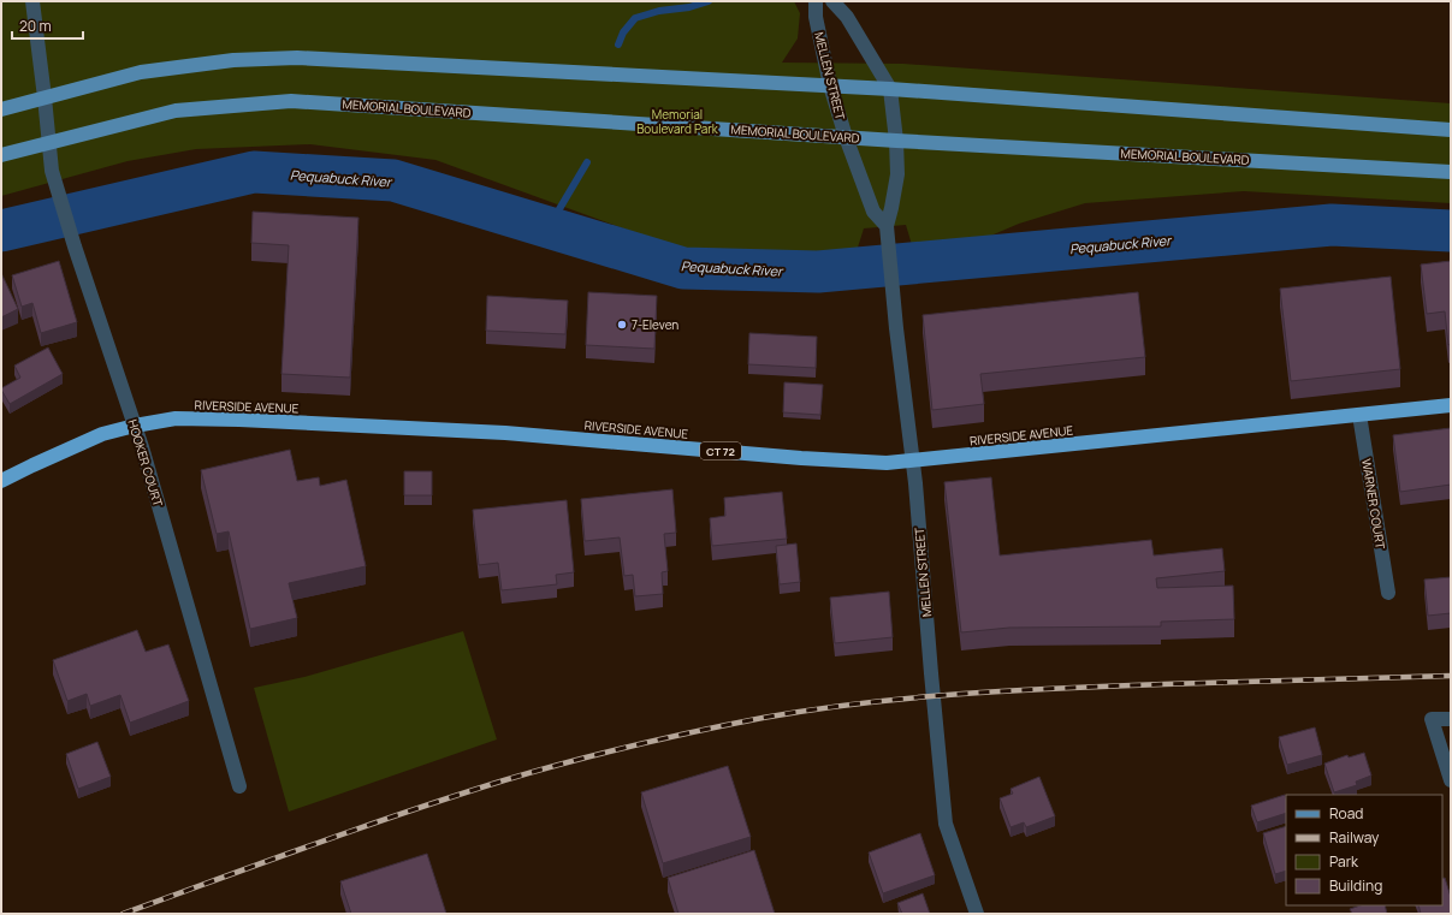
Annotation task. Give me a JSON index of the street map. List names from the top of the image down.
{
  "streets": {
    "highway": ["RIVERSIDE AVENUE", "CT 72"],
    "main road": ["MEMORIAL BOULEVARD"],
    "street": ["MELLEN STREET", "HOOKER COURT", "WARNER COURT"]
  },
  "crossings": [
    ["MELLEN STREET", "MEMORIAL BOULEVARD"],
    ["MELLEN STREET", "RIVERSIDE AVENUE"],
    ["MEMORIAL BOULEVARD", "HOOKER COURT"],
    ["RIVERSIDE AVENUE", "HOOKER COURT"],
    ["RIVERSIDE AVENUE", "WARNER COURT"]
  ],
  "water": ["Pequabuck River"],
  "parks": ["Memorial Boulevard Park"],
  "places": ["7-Eleven"],
  "legend": [
    "Road",
    "Railway",
    "Park",
    "Building"
  ],
  "scale_bar": "20 m"
}
